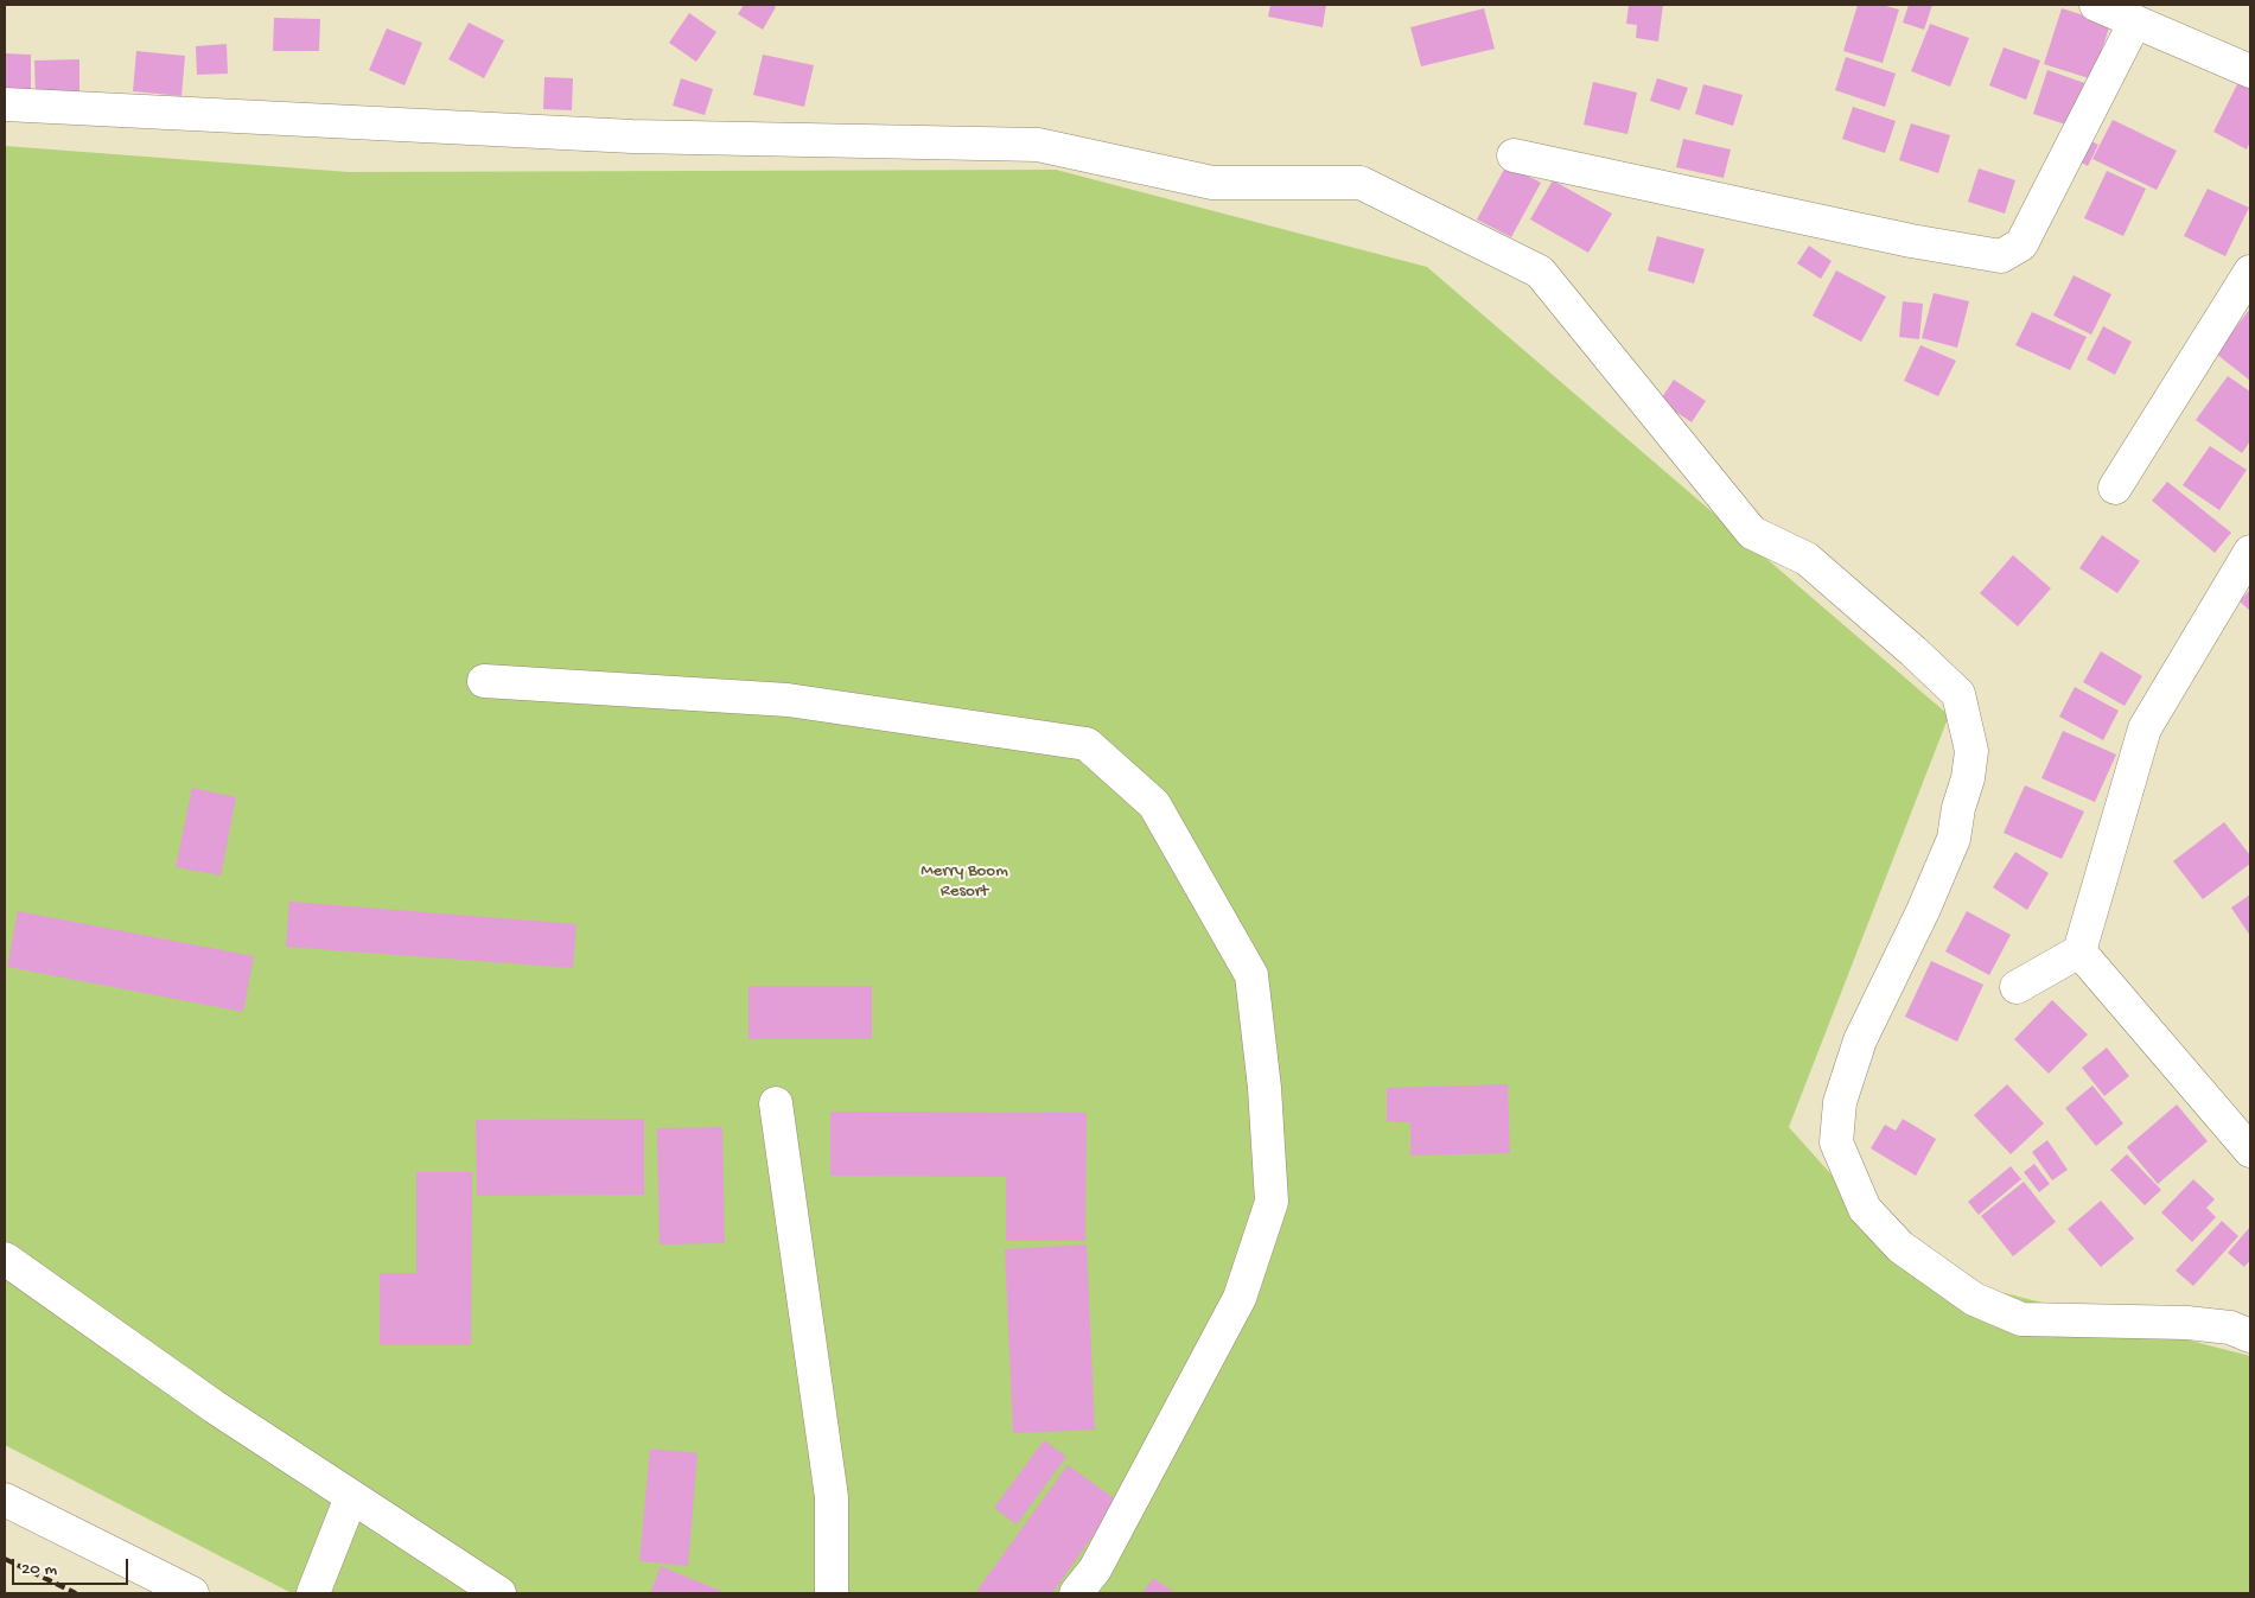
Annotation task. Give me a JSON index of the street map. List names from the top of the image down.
{
  "parks": ["Merry Boom Resort"],
  "scale_bar": "20 m"
}
